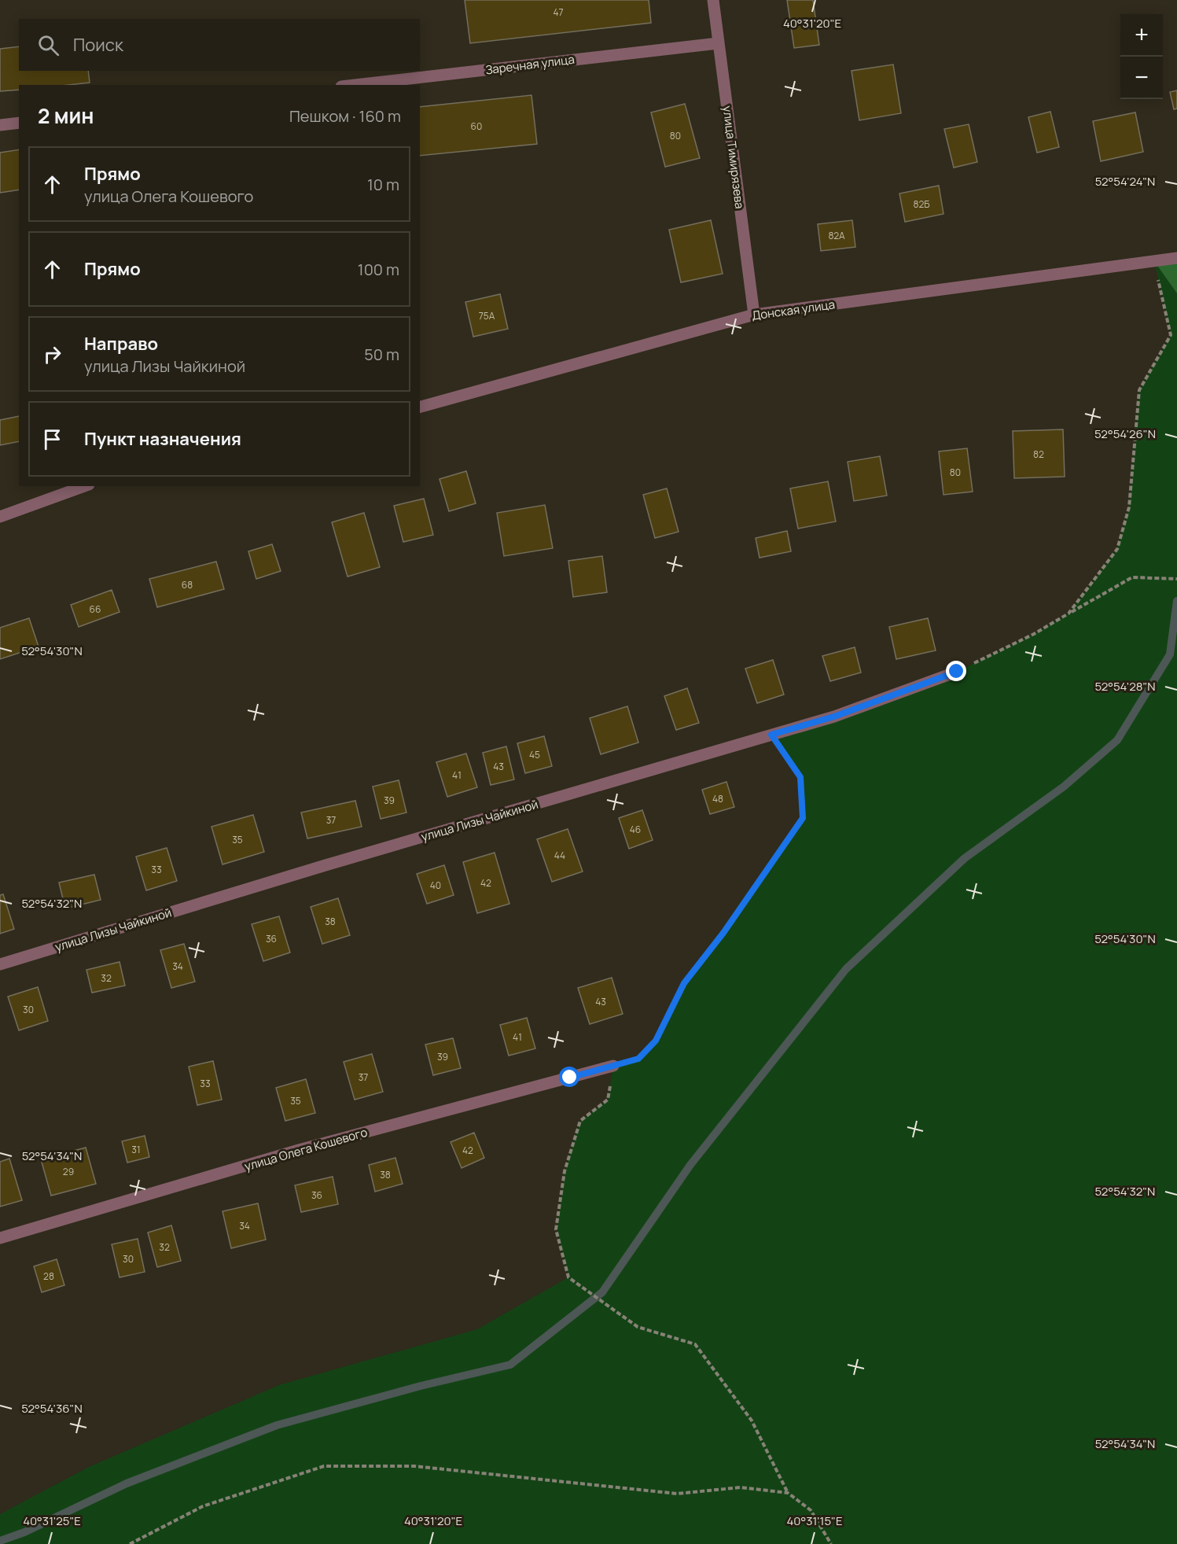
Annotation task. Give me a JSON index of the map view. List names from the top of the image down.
{
  "streets": {
    "street": [
      "Заречная улица",
      "улица Тимирязева",
      "Донская улица",
      "улица Лизы Чайкиной",
      "улица Олега Кошевого"
    ]
  },
  "crossings": [
    ["Заречная улица", "улица Тимирязева"],
    ["улица Тимирязева", "Донская улица"]
  ],
  "house_numbers": [
    "47",
    "60",
    "80",
    "82Б",
    "82А",
    "75А",
    "82",
    "80",
    "68",
    "66",
    "45",
    "43",
    "41",
    "48",
    "39",
    "37",
    "46",
    "35",
    "44",
    "33",
    "42",
    "40",
    "38",
    "36",
    "34",
    "32",
    "43",
    "30",
    "41",
    "39",
    "37",
    "33",
    "35",
    "31",
    "42",
    "29",
    "38",
    "36",
    "34",
    "32",
    "30",
    "28"
  ],
  "page": {
    "map_buttons": ["+", "−"],
    "search": "Поиск",
    "heading": ["2 мин", "Пешком · 160 m"],
    "list": [
      ["Прямо", "улица Олега Кошевого", "10 m"],
      ["Прямо", "100 m"],
      ["Направо", "улица Лизы Чайкиной", "50 m"],
      "Пункт назначения"
    ]
  },
  "coordinates": [
    "40°31'20\"E",
    "52°54'24\"N",
    "52°54'26\"N",
    "52°54'30\"N",
    "52°54'28\"N",
    "52°54'32\"N",
    "52°54'34\"N",
    "52°54'36\"N",
    "40°31'25\"E",
    "40°31'15\"E"
  ]
}
